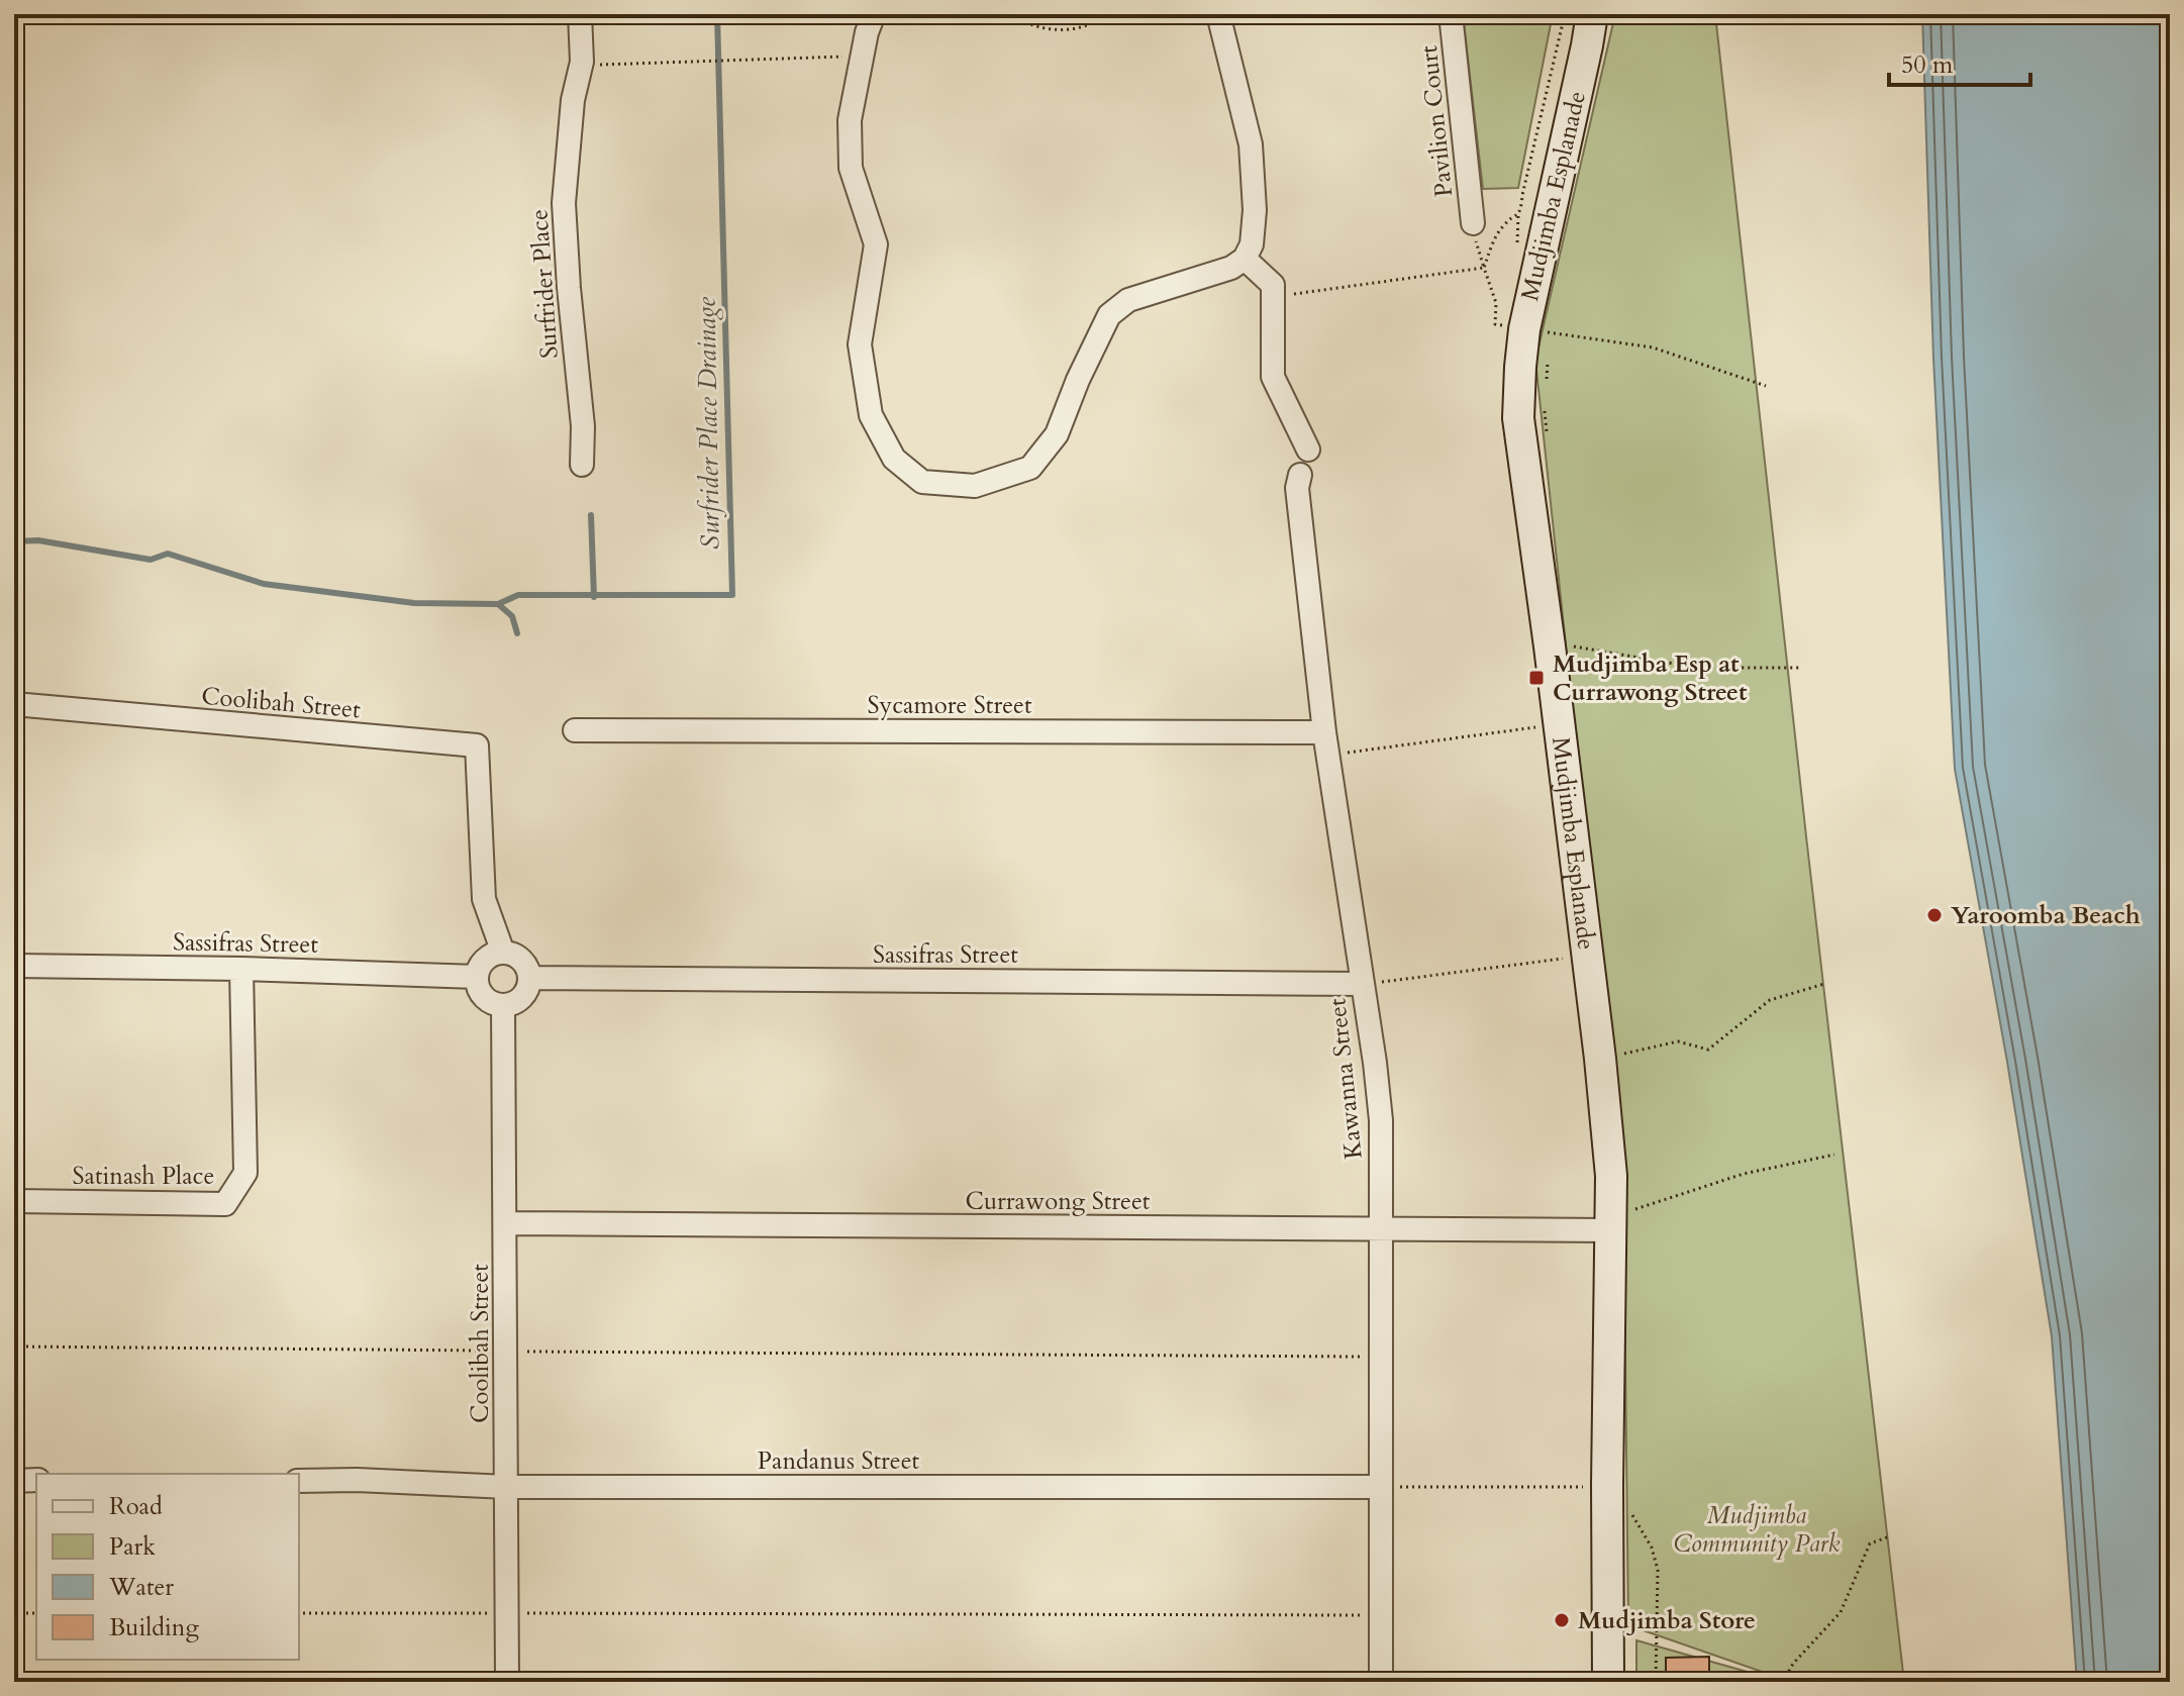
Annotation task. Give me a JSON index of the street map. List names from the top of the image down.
{
  "streets": {
    "street": [
      "Pavilion Court",
      "Mudjimba Esplanade",
      "Surfrider Place",
      "Coolibah Street",
      "Sycamore Street",
      "Sassifras Street",
      "Kawanna Street",
      "Satinash Place",
      "Currawong Street",
      "Pandanus Street"
    ]
  },
  "crossings": [
    ["Mudjimba Esplanade", "Currawong Street"],
    ["Coolibah Street", "Sassifras Street"],
    ["Coolibah Street", "Currawong Street"],
    ["Coolibah Street", "Pandanus Street"],
    ["Sycamore Street", "Kawanna Street"],
    ["Sassifras Street", "Kawanna Street"],
    ["Sassifras Street", "Satinash Place"],
    ["Kawanna Street", "Currawong Street"],
    ["Kawanna Street", "Pandanus Street"]
  ],
  "water": ["Surfrider Place Drainage"],
  "parks": ["Mudjimba Community Park"],
  "places": {
    "transit": ["Mudjimba Esp at Currawong Street"],
    "other": ["Yaroomba Beach", "Mudjimba Store"]
  },
  "legend": [
    "Road",
    "Park",
    "Water",
    "Building"
  ],
  "scale_bar": "50 m"
}
